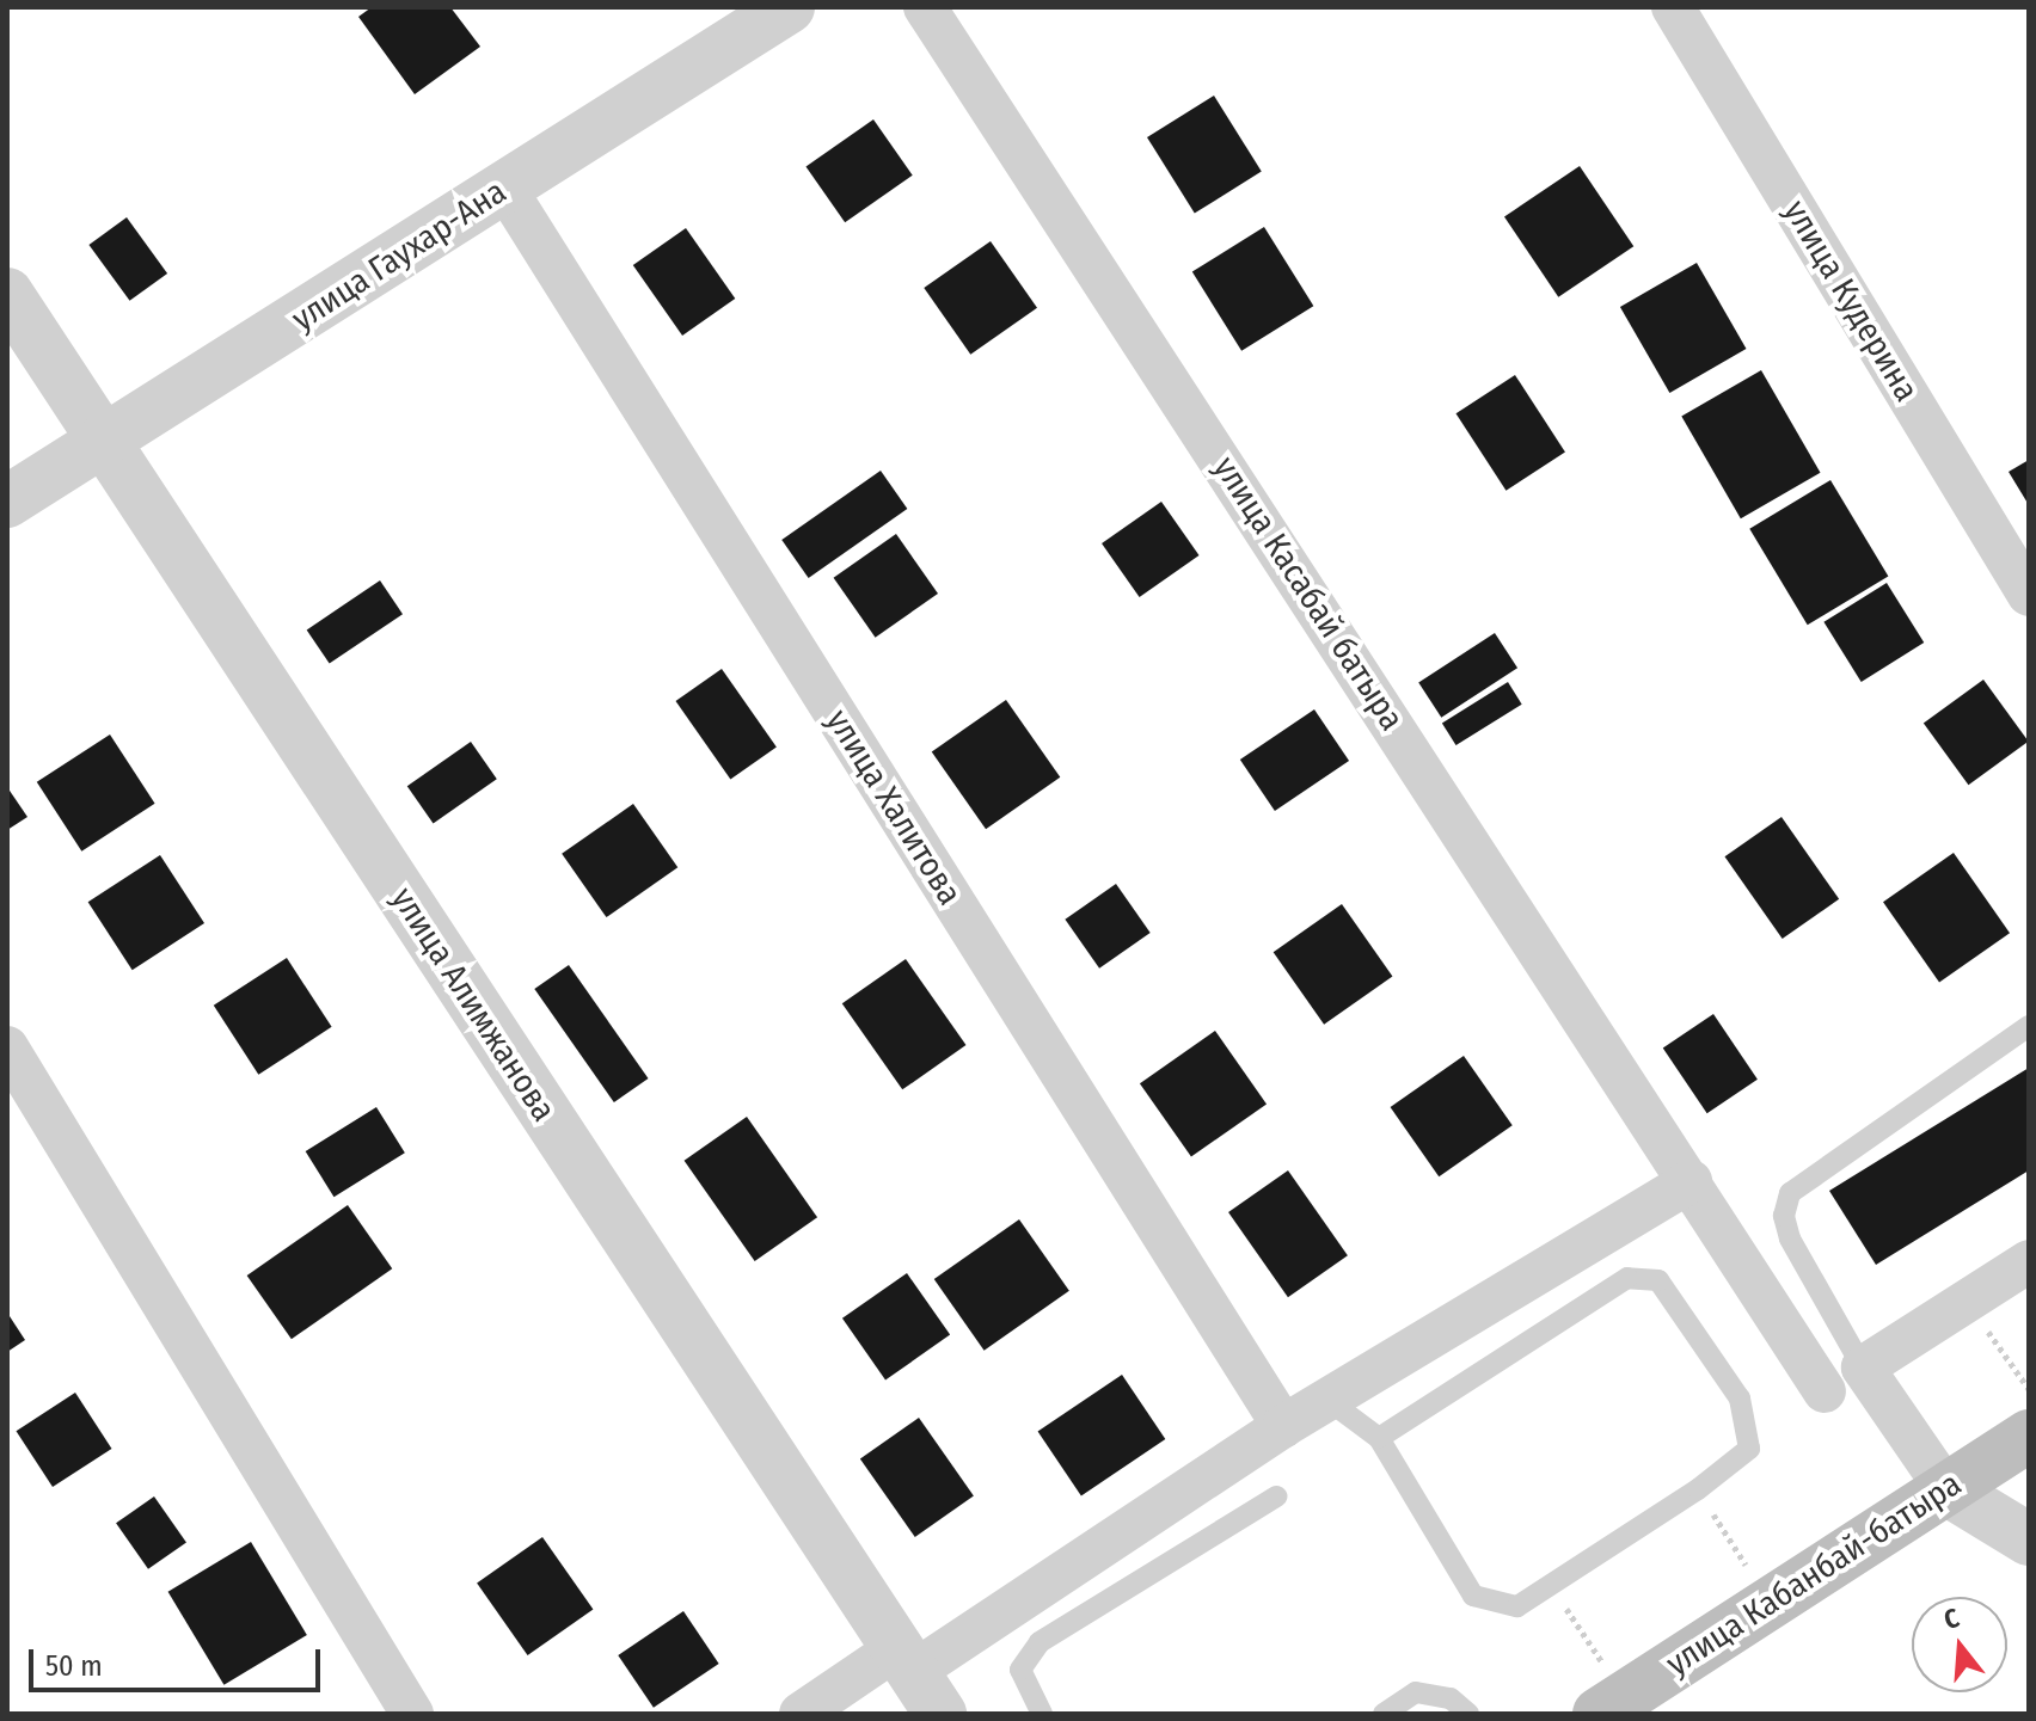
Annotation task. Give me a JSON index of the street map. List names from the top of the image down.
{
  "streets": {
    "main road": ["улица Кабанбай-батыра"],
    "street": [
      "улица Гаухар-Ана",
      "улица Кудерина",
      "улица Касабай батыра",
      "улица Халитова",
      "улица Алимжанова"
    ]
  },
  "crossings": [
    ["улица Гаухар-Ана", "улица Халитова"],
    ["улица Гаухар-Ана", "улица Алимжанова"]
  ],
  "scale_bar": "50 m",
  "north": "top"
}
